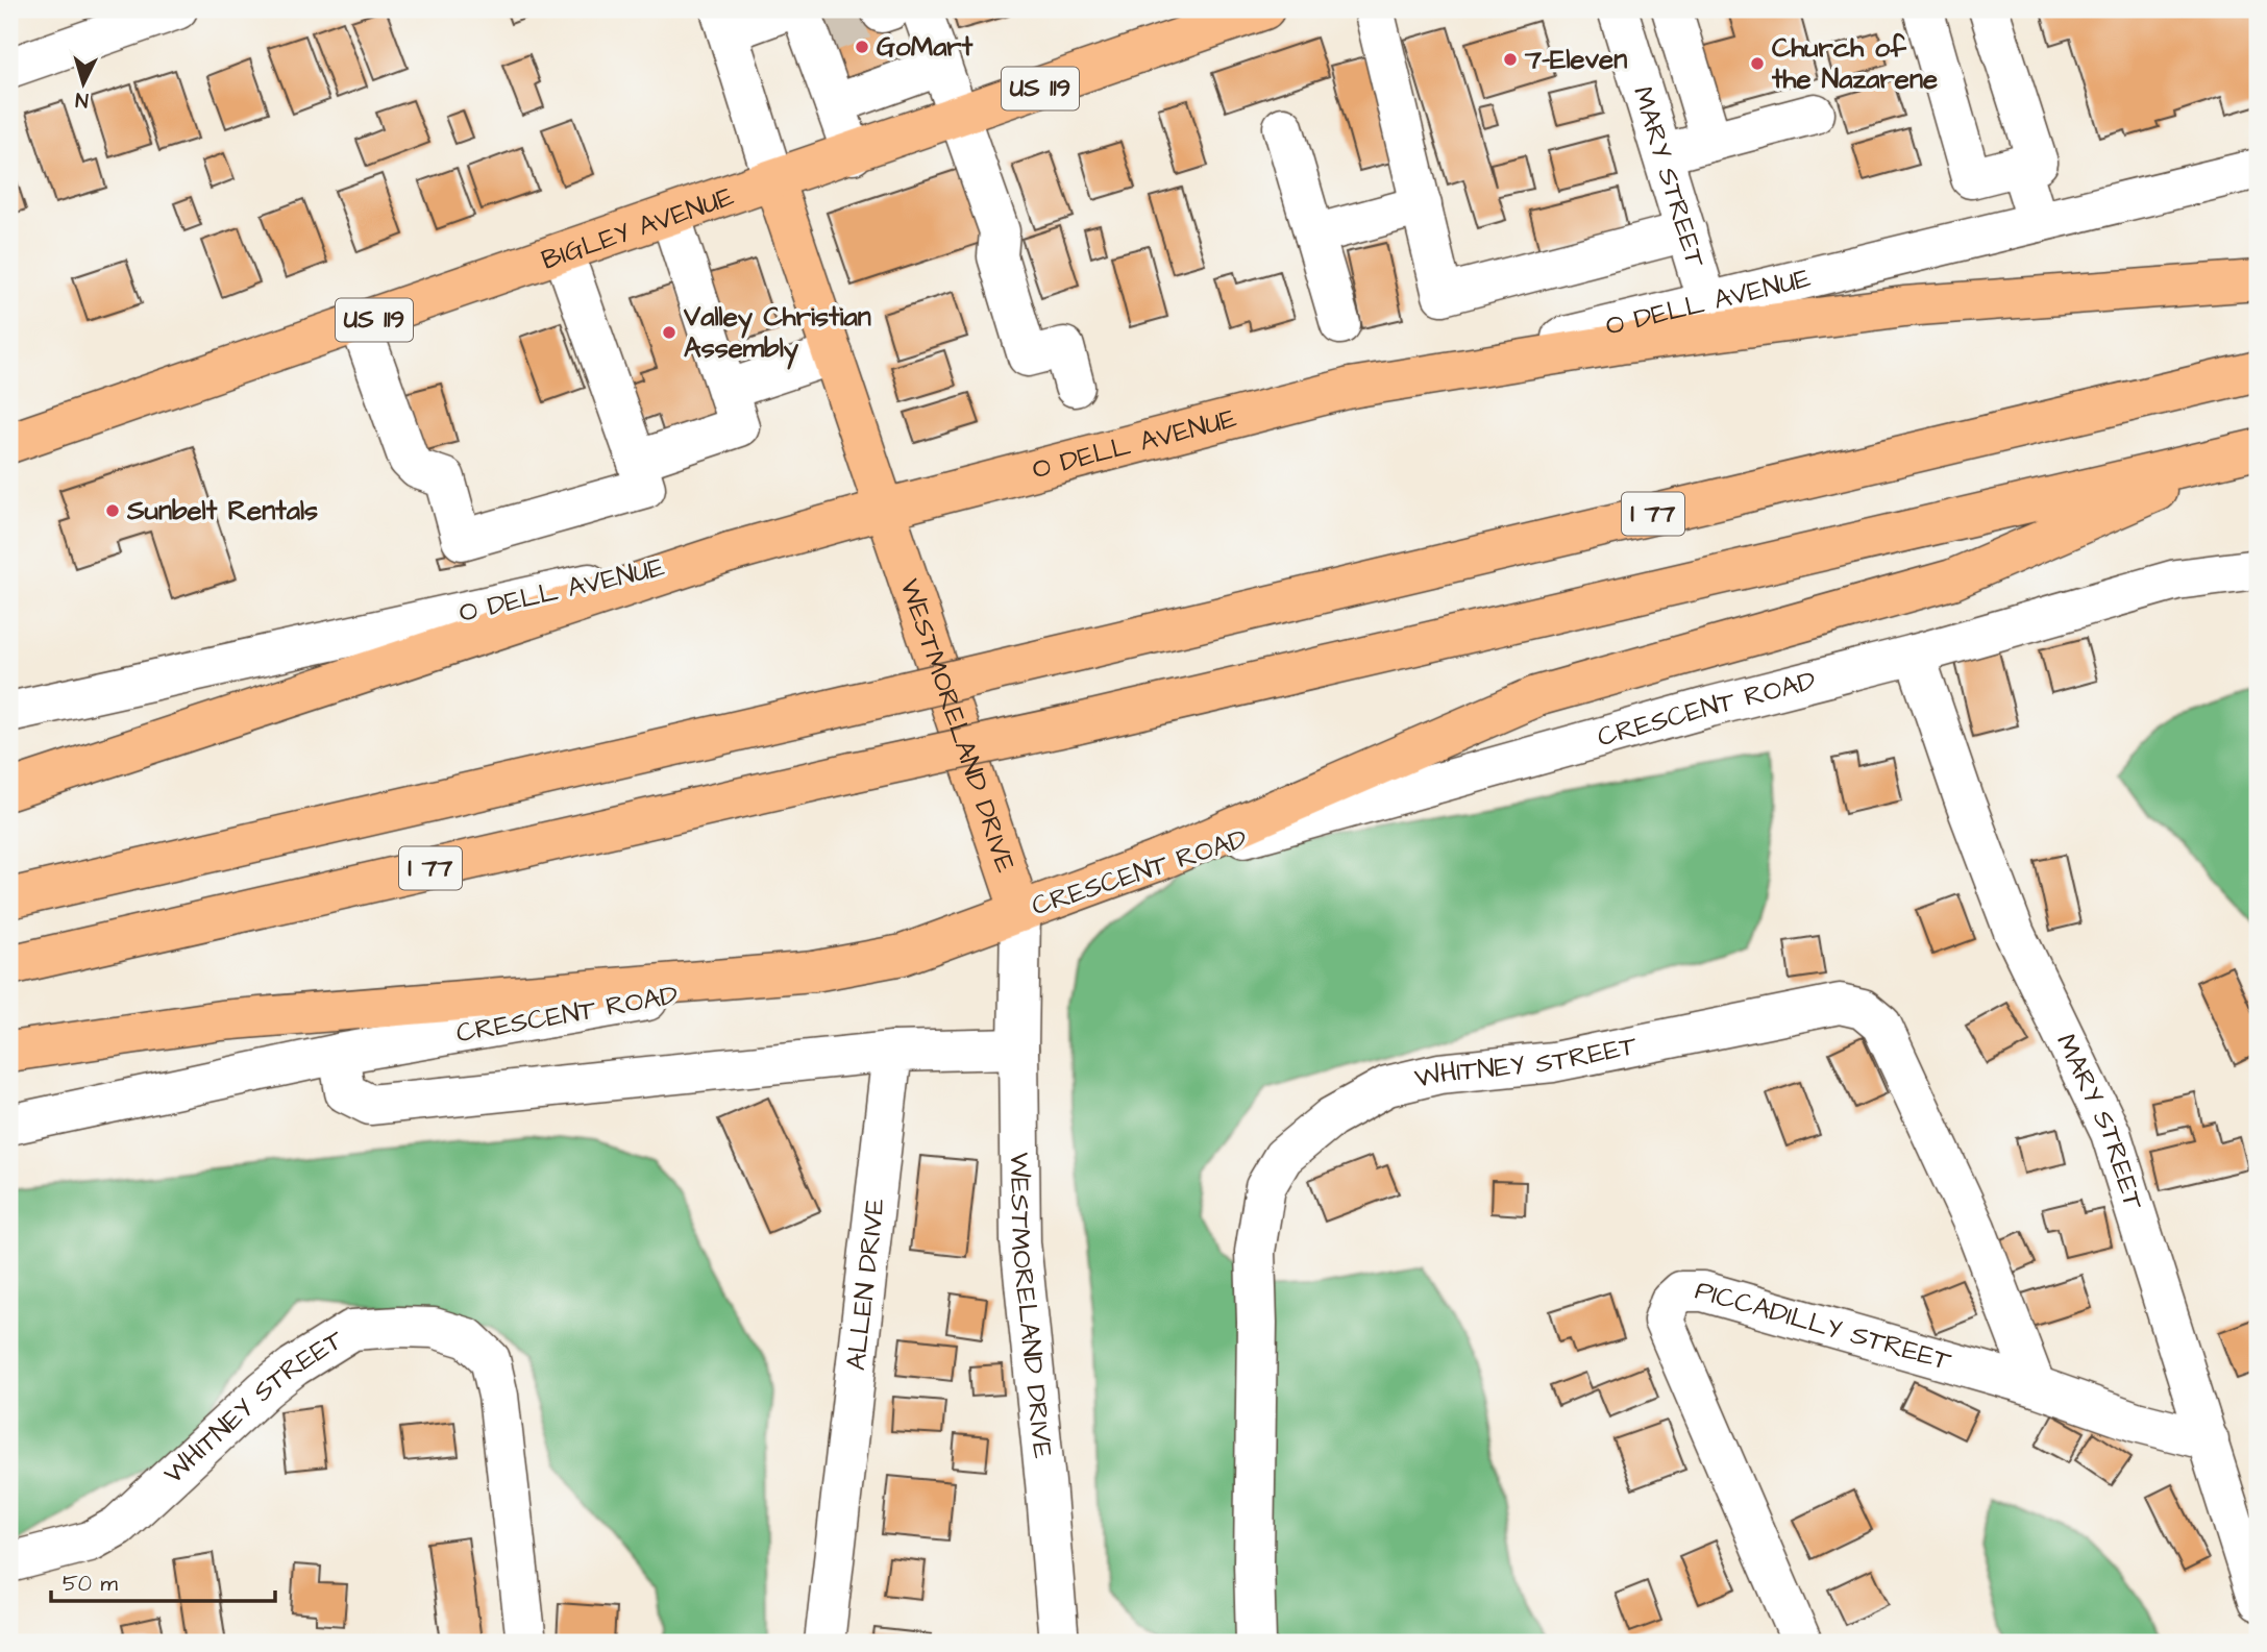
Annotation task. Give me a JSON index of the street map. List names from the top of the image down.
{
  "streets": {
    "main road": [
      "US 119",
      "BIGLEY AVENUE",
      "O DELL AVENUE",
      "I 77",
      "CRESCENT ROAD",
      "WESTMORELAND DRIVE"
    ],
    "street": [
      "MARY STREET",
      "WHITNEY STREET",
      "ALLEN DRIVE",
      "PICCADILLY STREET"
    ]
  },
  "crossings": [
    ["MARY STREET", "O DELL AVENUE"],
    ["MARY STREET", "CRESCENT ROAD"],
    ["MARY STREET", "PICCADILLY STREET"],
    ["BIGLEY AVENUE", "WESTMORELAND DRIVE"],
    ["O DELL AVENUE", "WESTMORELAND DRIVE"],
    ["CRESCENT ROAD", "WESTMORELAND DRIVE"],
    ["WHITNEY STREET", "PICCADILLY STREET"]
  ],
  "places": [
    "GoMart",
    "7-Eleven",
    "Church of the Nazarene",
    "Valley Christian Assembly",
    "Sunbelt Rentals"
  ],
  "scale_bar": "50 m",
  "north": "bottom"
}
